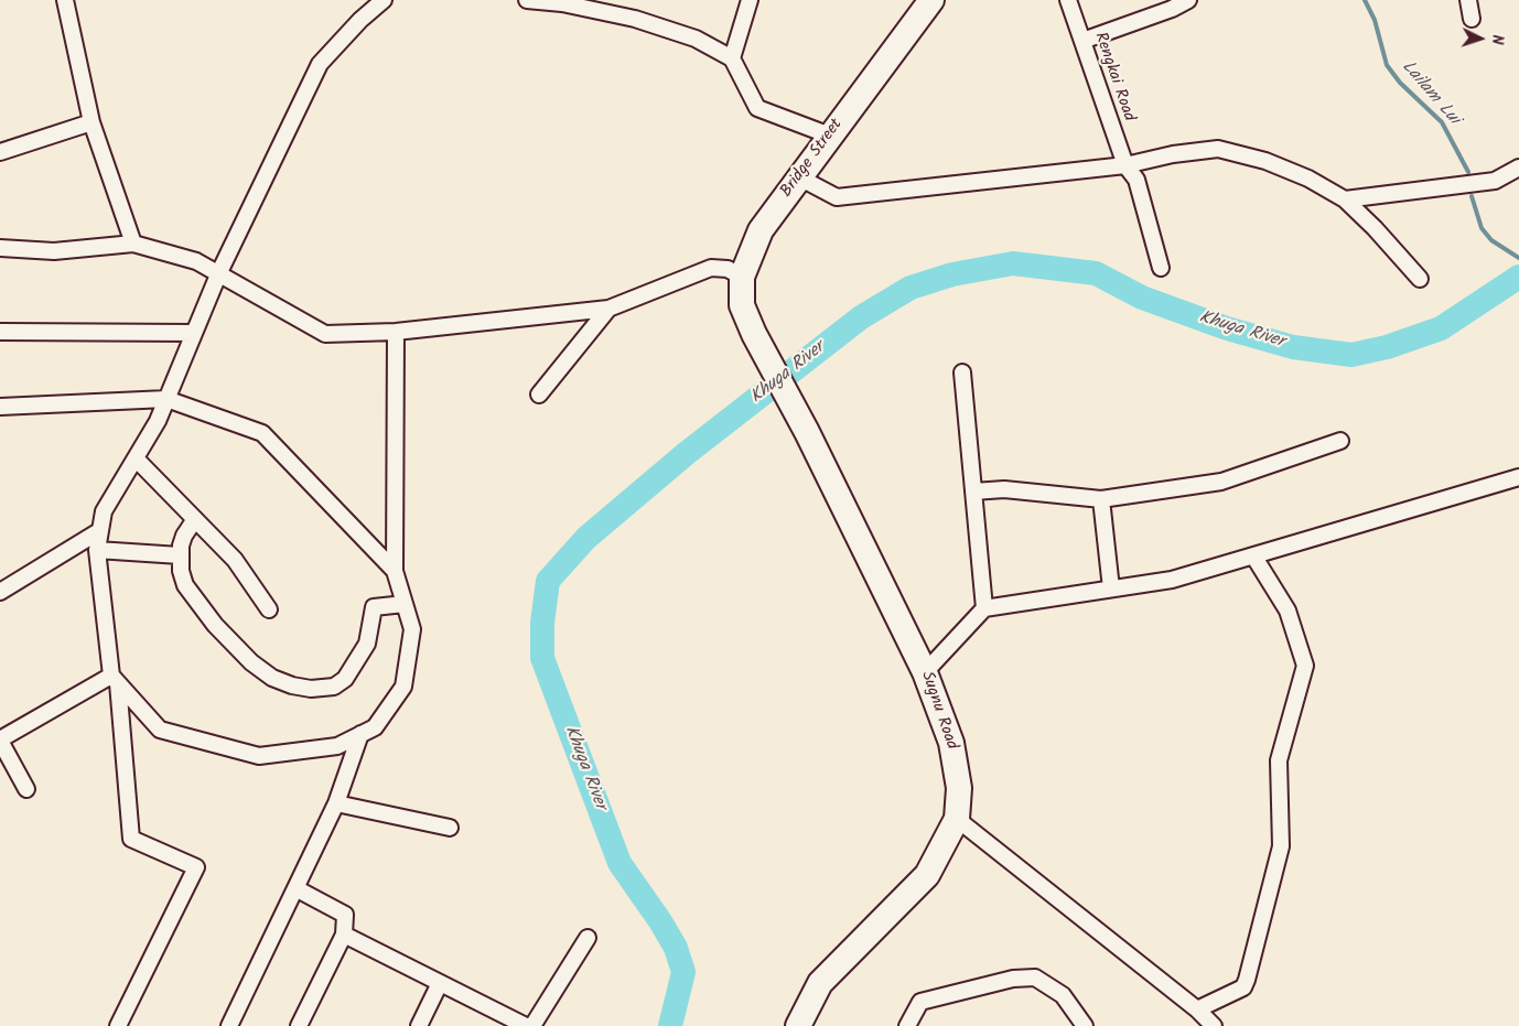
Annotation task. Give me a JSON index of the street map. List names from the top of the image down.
{
  "streets": {
    "main road": ["Bridge Street", "Sugnu Road"],
    "street": ["Rengkai Road"]
  },
  "crossings": [
    ["Bridge Street", "Sugnu Road"]
  ],
  "water": ["Lailam Lui", "Khuga River"],
  "north": "right"
}
